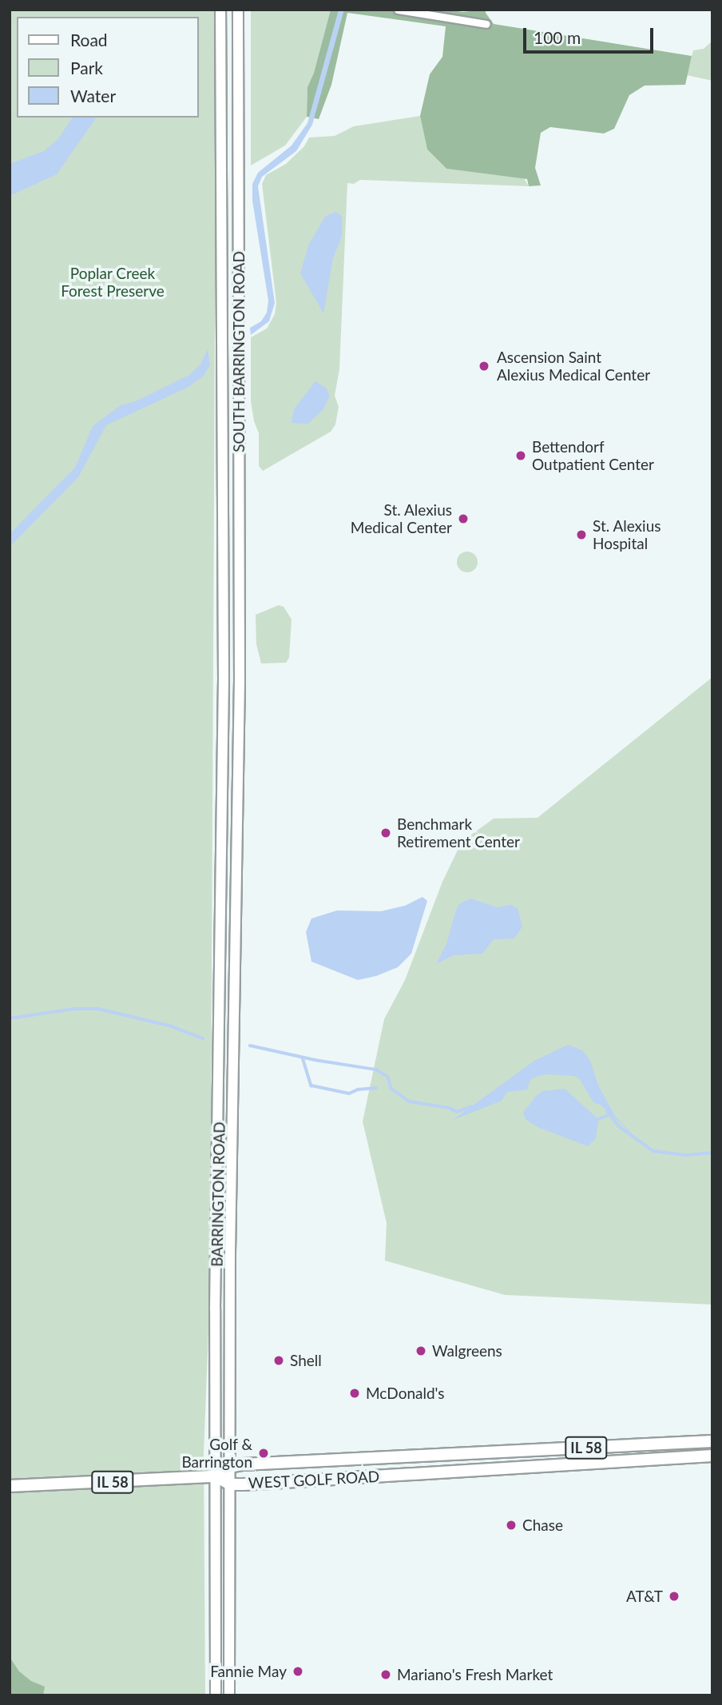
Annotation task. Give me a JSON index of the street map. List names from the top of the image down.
{
  "streets": {
    "main road": [
      "SOUTH BARRINGTON ROAD",
      "BARRINGTON ROAD",
      "IL 58",
      "WEST GOLF ROAD"
    ]
  },
  "crossings": [
    ["SOUTH BARRINGTON ROAD", "BARRINGTON ROAD"],
    ["BARRINGTON ROAD", "IL 58"],
    ["BARRINGTON ROAD", "WEST GOLF ROAD"],
    ["IL 58", "WEST GOLF ROAD"]
  ],
  "parks": ["Poplar Creek Forest Preserve"],
  "places": [
    "Ascension Saint Alexius Medical Center",
    "Bettendorf Outpatient Center",
    "St. Alexius Medical Center",
    "St. Alexius Hospital",
    "Benchmark Retirement Center",
    "Walgreens",
    "Shell",
    "McDonald's",
    "Golf & Barrington",
    "Chase",
    "AT&T",
    "Fannie May",
    "Mariano's Fresh Market"
  ],
  "legend": ["Road", "Park", "Water"],
  "scale_bar": "100 m"
}
